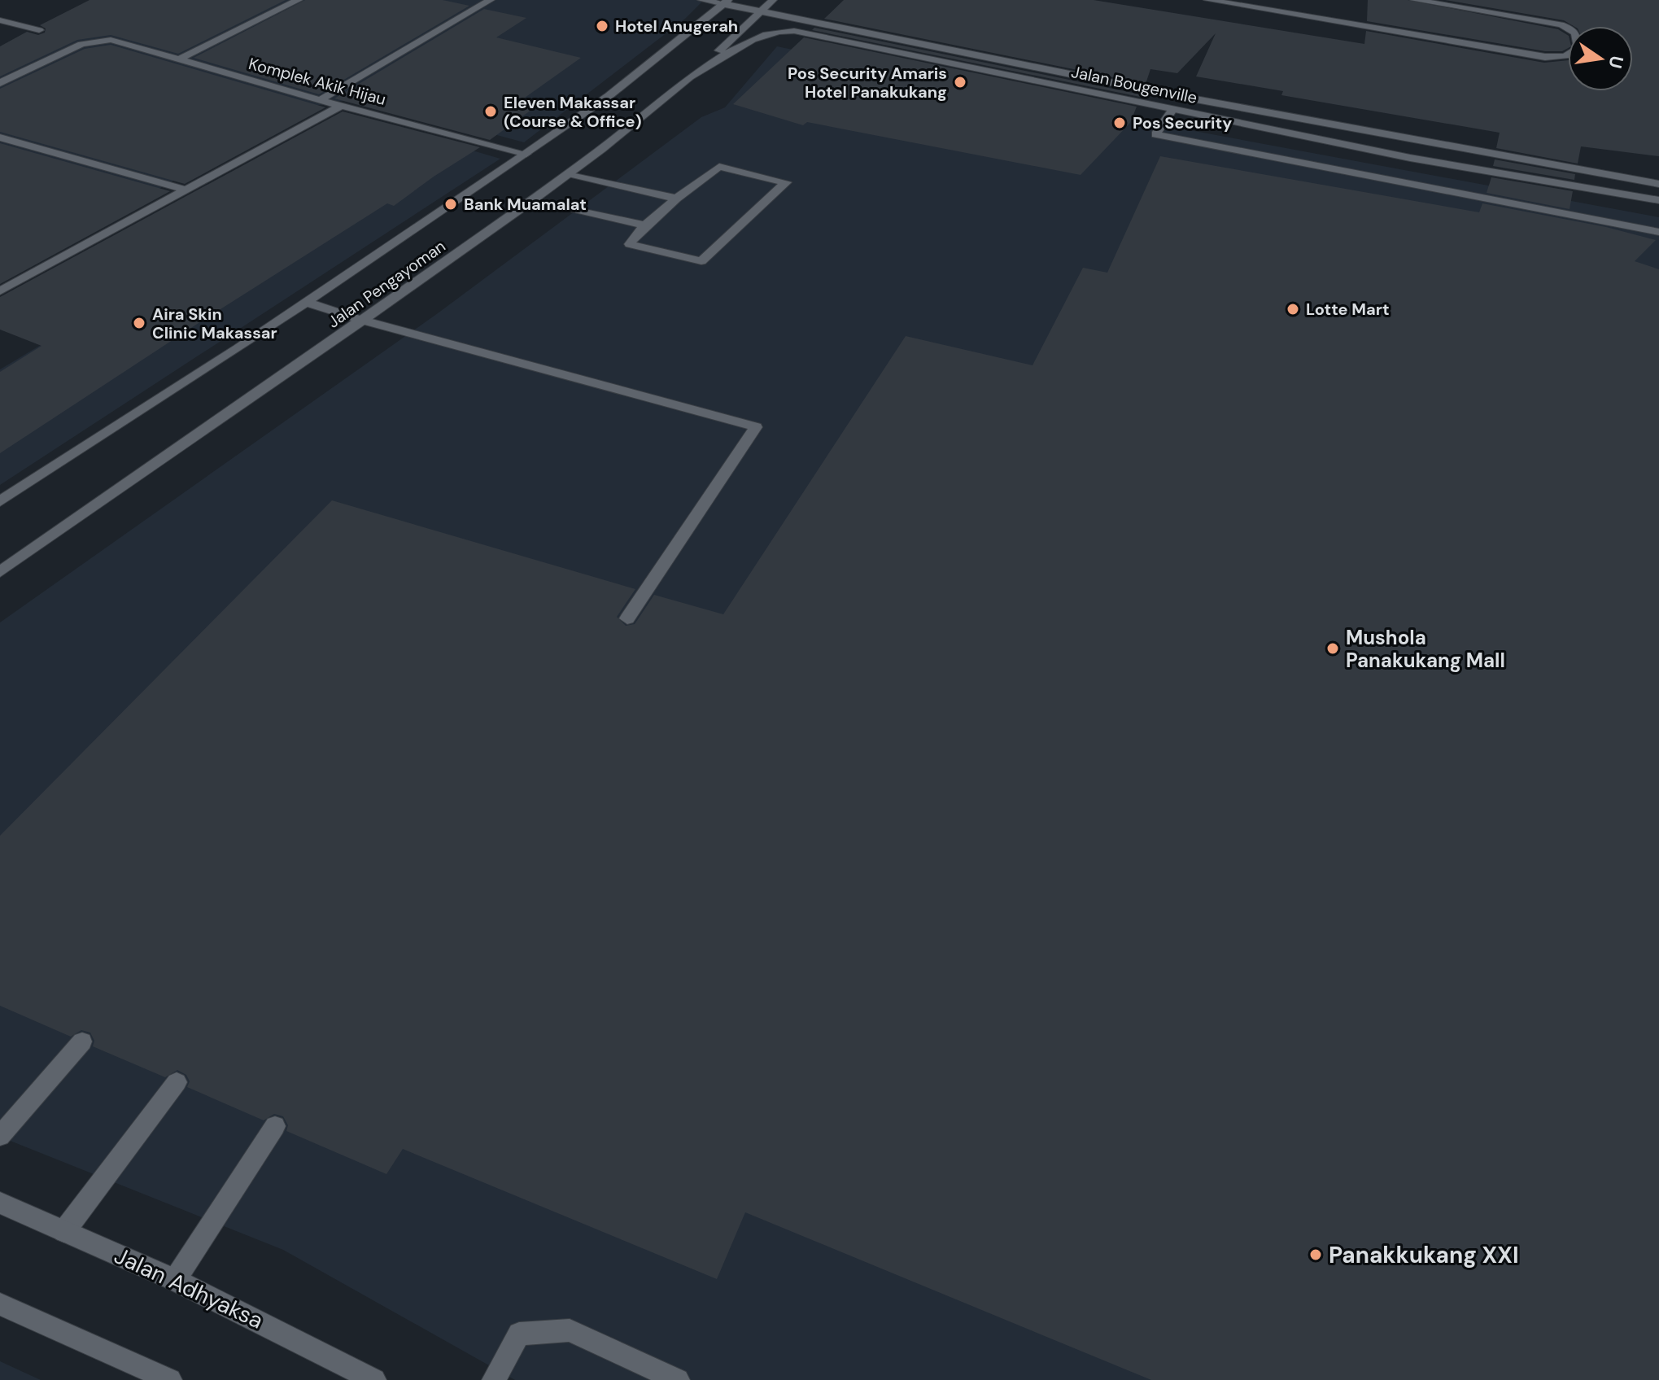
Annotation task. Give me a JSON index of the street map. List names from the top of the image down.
{
  "streets": {
    "street": [
      "Komplek Akik Hijau",
      "Jalan Bougenville",
      "Jalan Pengayoman",
      "Jalan Adhyaksa"
    ]
  },
  "crossings": [
    ["Komplek Akik Hijau", "Jalan Pengayoman"],
    ["Jalan Bougenville", "Jalan Pengayoman"]
  ],
  "places": [
    "Hotel Anugerah",
    "Pos Security Amaris Hotel Panakukang",
    "Eleven Makassar (Course & Office)",
    "Pos Security",
    "Bank Muamalat",
    "Lotte Mart",
    "Aira Skin Clinic Makassar",
    "Mushola Panakukang Mall",
    "Panakkukang XXI"
  ],
  "north": "right"
}
